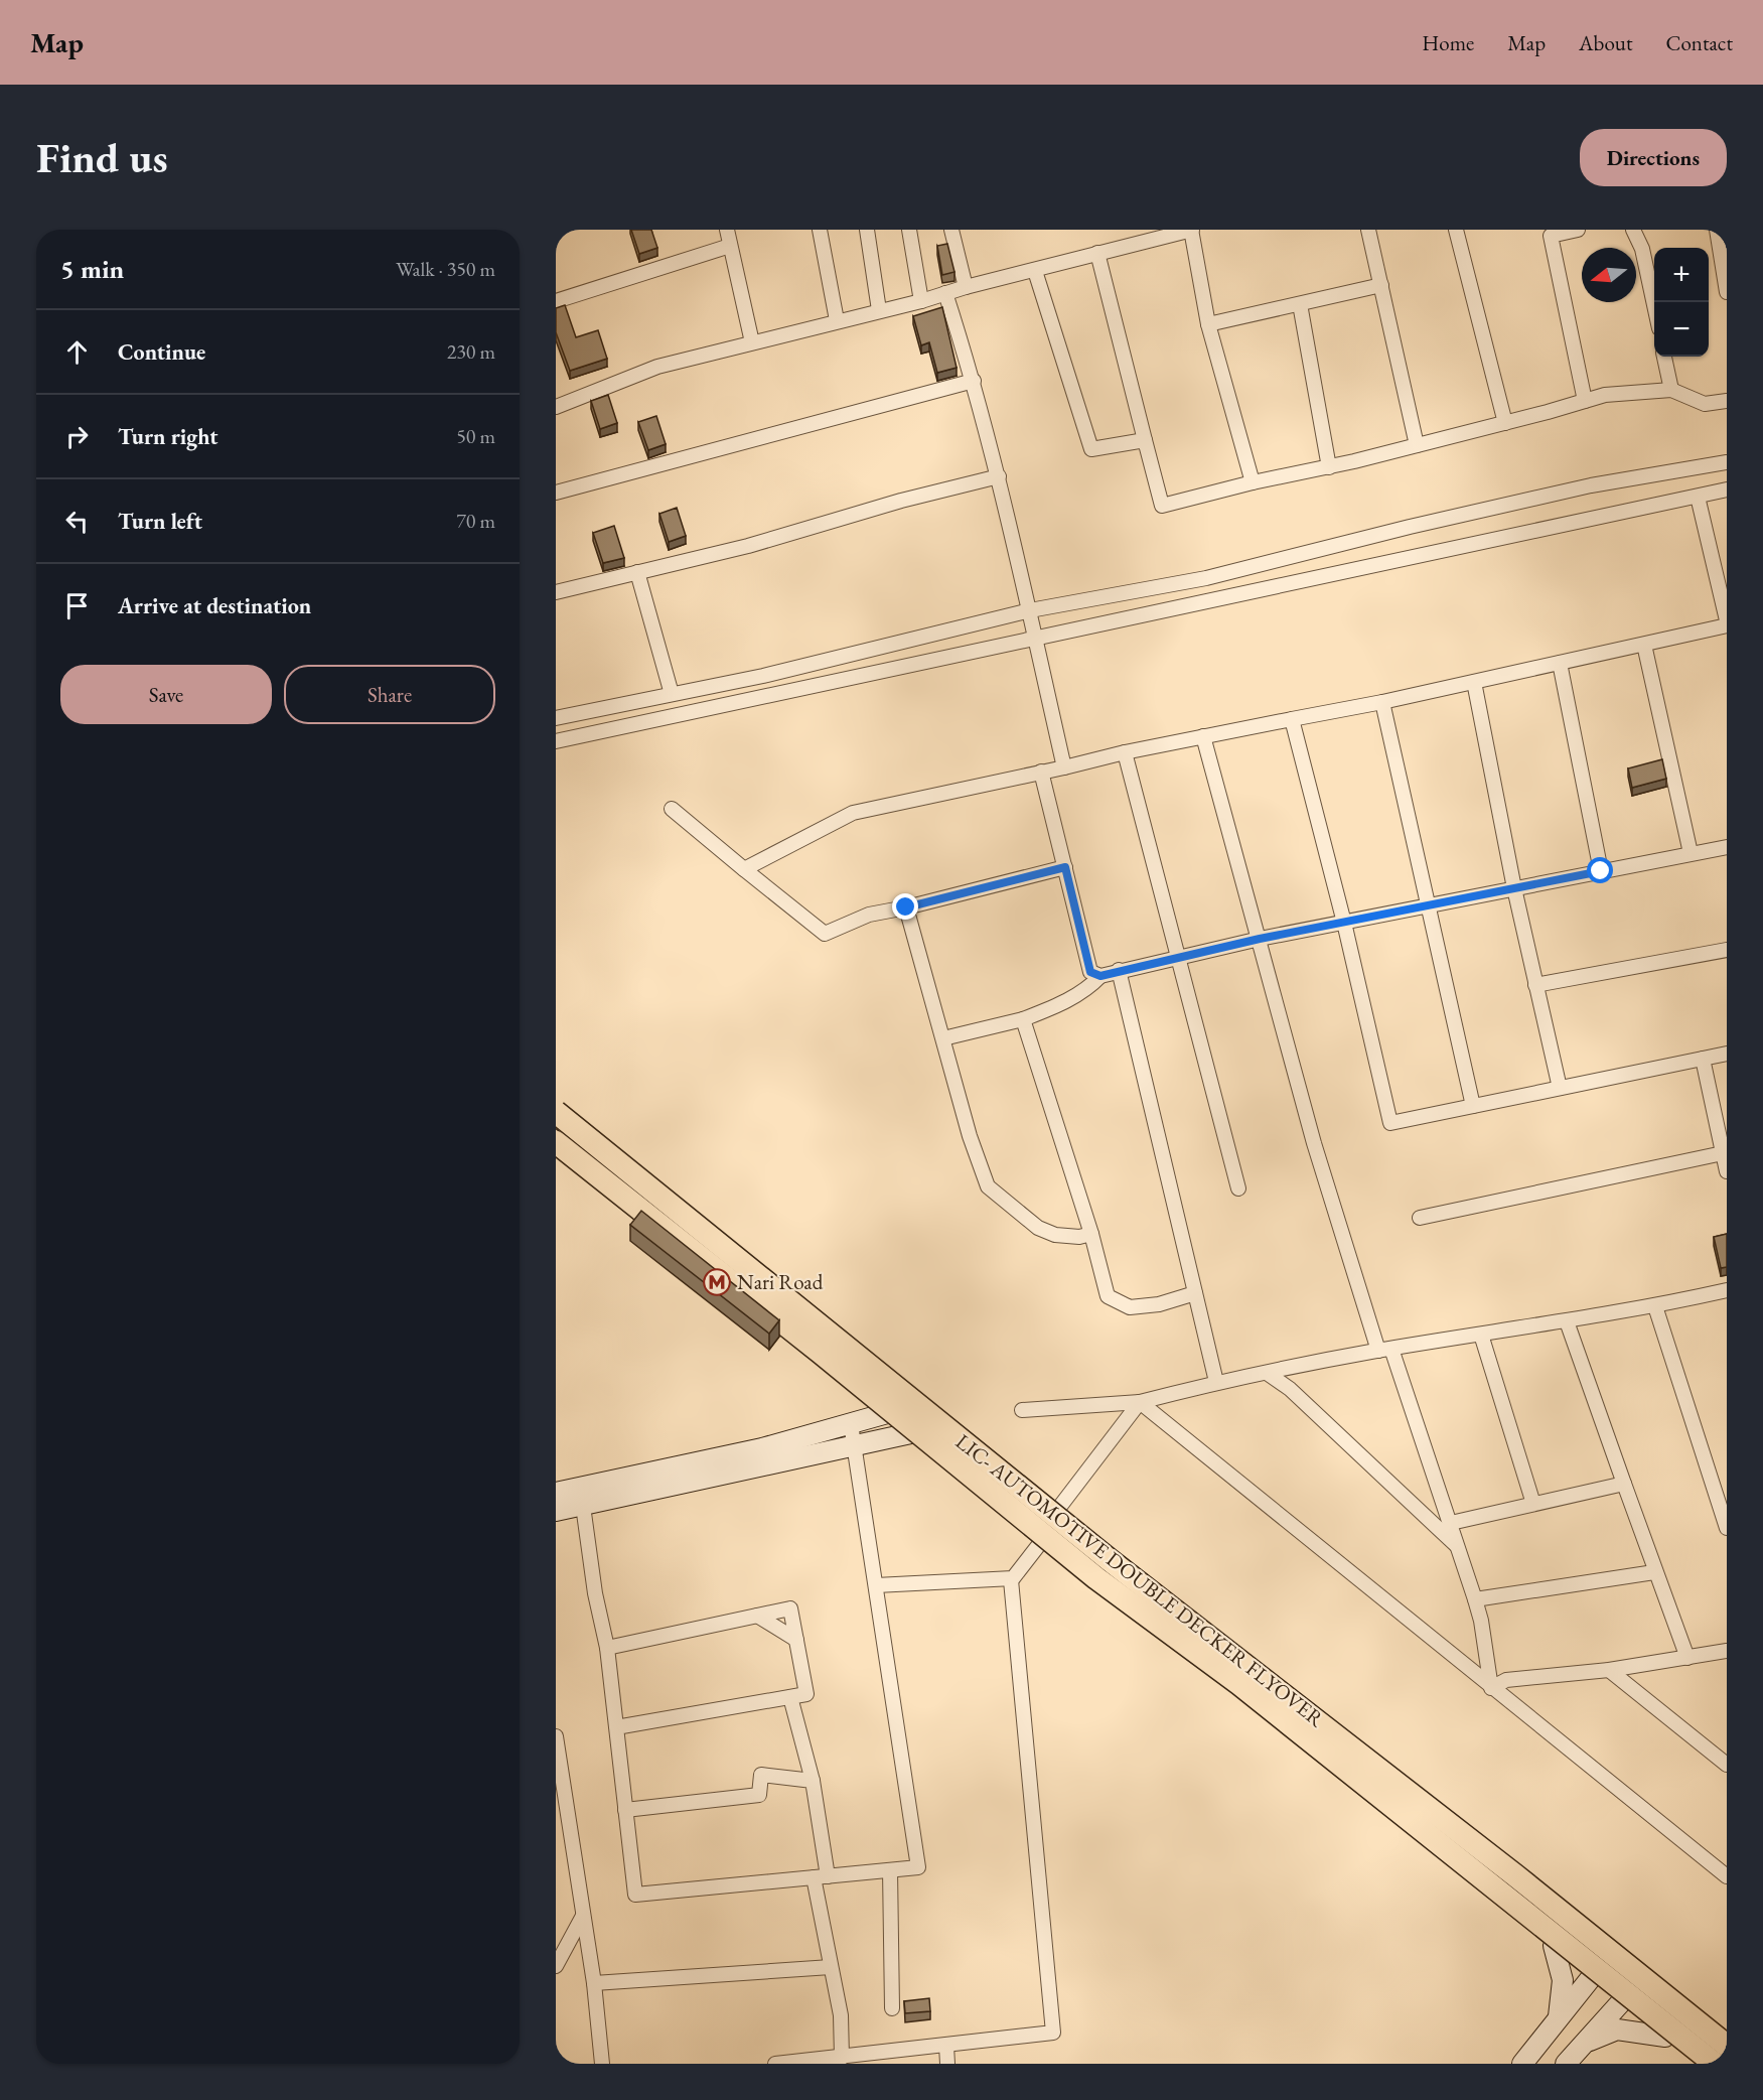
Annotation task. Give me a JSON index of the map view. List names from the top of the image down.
{
  "streets": {
    "main road": ["LIC- AUTOMOTIVE DOUBLE DECKER FLYOVER"]
  },
  "places": {
    "metro station": ["Nari Road"]
  },
  "north": "left",
  "page": {
    "header": "Map",
    "nav": [
      "Home",
      "Map",
      "About",
      "Contact"
    ],
    "buttons": [
      "Directions",
      ["Save", "Share"]
    ],
    "title": "Find us",
    "heading": ["5 min", "Walk · 350 m"],
    "map_buttons": ["+", "−"],
    "list": [
      ["Continue", "230 m"],
      ["Turn right", "50 m"],
      ["Turn left", "70 m"],
      "Arrive at destination"
    ]
  }
}
